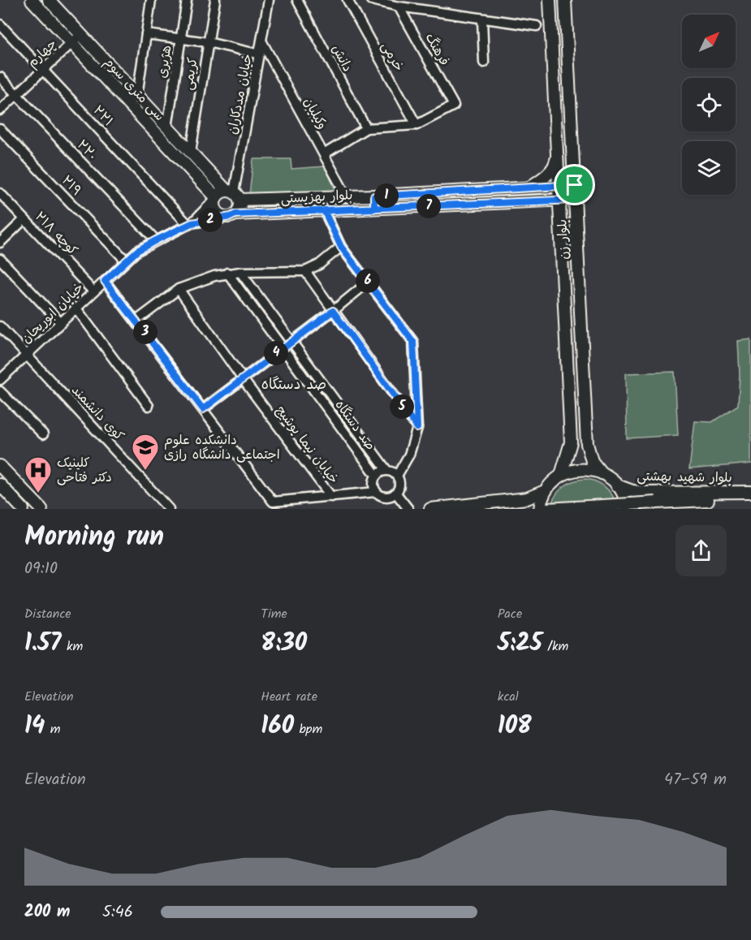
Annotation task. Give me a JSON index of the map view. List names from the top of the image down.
{
  "streets": {
    "main road": [
      "سی متری سوم",
      "بلوار بهزیستی",
      "بلوار زن",
      "بلوار شهید بهشتی"
    ],
    "street": [
      "فرهنگ",
      "چهارم",
      "خرمی",
      "دانش",
      "هژبری",
      "کریمی",
      "خیابان مددکاران",
      "وکیلیان",
      "۲۲۱",
      "۲۲۰",
      "۲۱۹",
      "کوچه ۲۱۸",
      "خیابان ابوریحان",
      "کوی دانشمند",
      "صد دستگاه",
      "خیابان نیما یوشیج"
    ]
  },
  "crossings": [
    ["فرهنگ", "خرمی"],
    ["چهارم", "سی متری سوم"],
    ["چهارم", "۲۲۱"],
    ["چهارم", "۲۲۰"],
    ["هژبری", "سی متری سوم"],
    ["کریمی", "سی متری سوم"],
    ["سی متری سوم", "خیابان مددکاران"],
    ["سی متری سوم", "بلوار بهزیستی"],
    ["سی متری سوم", "خیابان ابوریحان"],
    ["خیابان مددکاران", "وکیلیان"],
    ["خیابان مددکاران", "بلوار بهزیستی"],
    ["خیابان مددکاران", "خیابان ابوریحان"],
    ["وکیلیان", "بلوار بهزیستی"],
    ["۲۲۱", "خیابان ابوریحان"],
    ["۲۲۰", "خیابان ابوریحان"],
    ["۲۱۹", "خیابان ابوریحان"],
    ["بلوار بهزیستی", "بلوار زن"],
    ["بلوار بهزیستی", "خیابان ابوریحان"],
    ["کوچه ۲۱۸", "خیابان ابوریحان"],
    ["خیابان ابوریحان", "کوی دانشمند"]
  ],
  "districts": ["صد دستگاه"],
  "places": {
    "school or university": ["دانشکده علوم اجتماعی دانشگاه رازی"],
    "hospital": ["کلینیک دکتر فتاحی"]
  },
  "north": "top right",
  "page": {
    "pins": [
      "1",
      "7",
      "2",
      "6",
      "3",
      "4",
      "5"
    ],
    "heading": ["Morning run", "09:10"],
    "stats": [
      ["Distance", "1.57 km"],
      ["Time", "8:30"],
      ["Pace", "5:25 /km"],
      ["Elevation", "14 m"],
      ["Heart rate", "160 bpm"],
      ["kcal", "108"]
    ],
    "chart": ["Elevation", "47–59 m"],
    "list": [
      {
        "name": "200 m",
        "note": "5:46"
      }
    ]
  }
}
